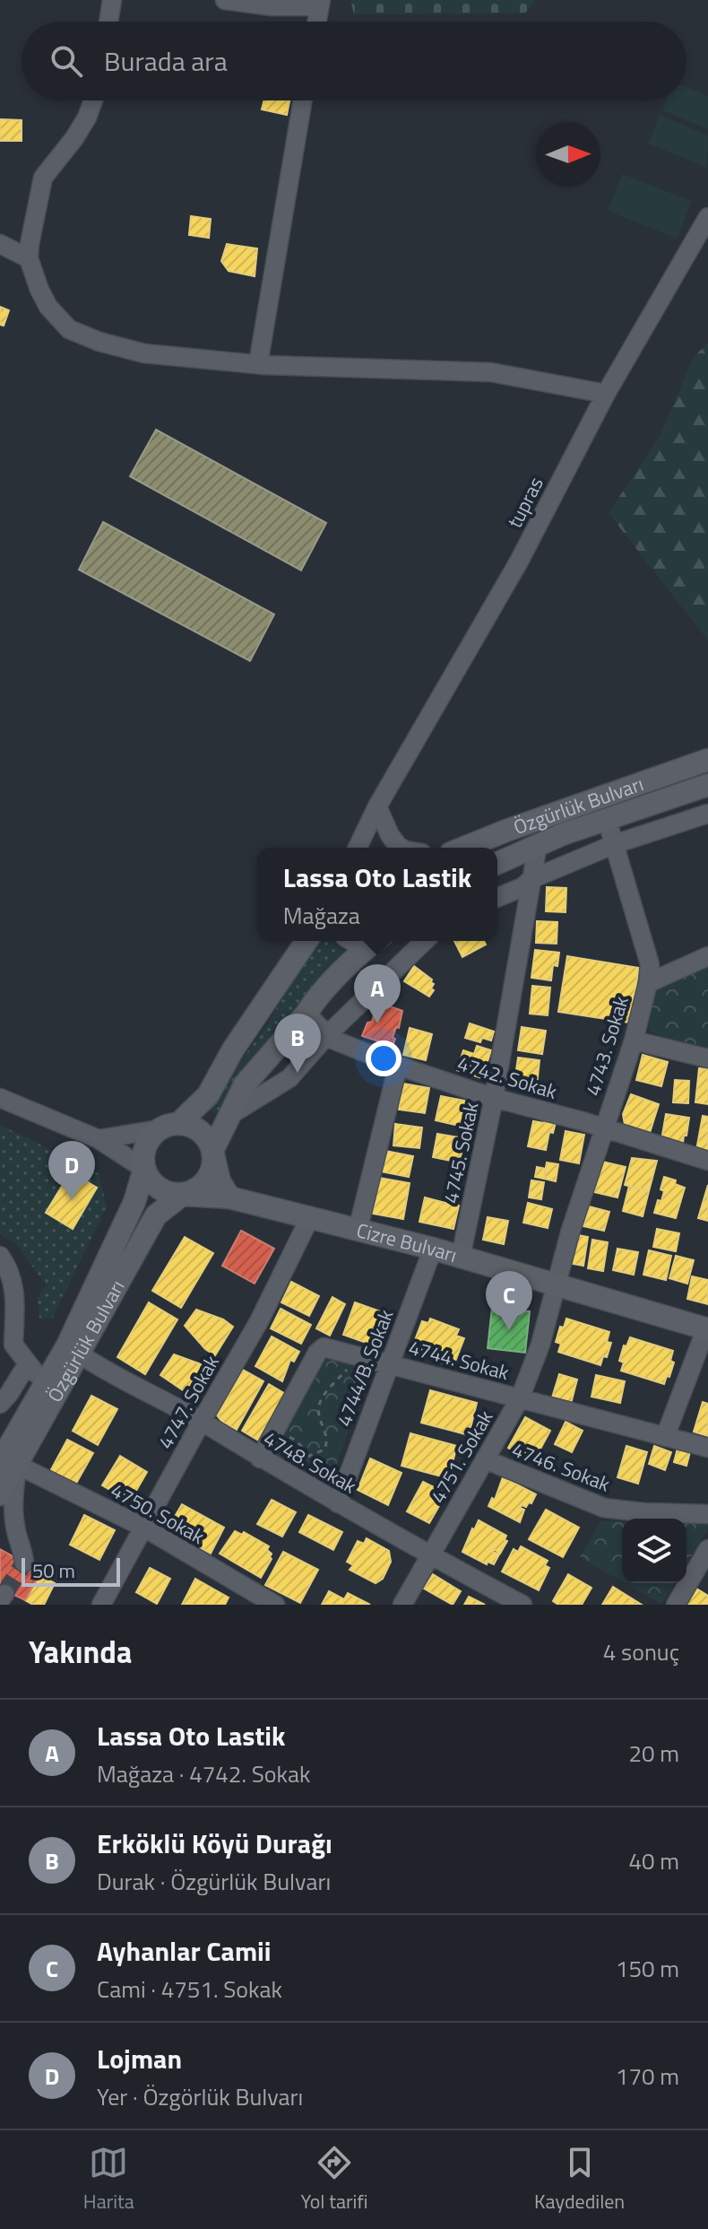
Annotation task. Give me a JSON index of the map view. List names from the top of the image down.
{
  "streets": {
    "main road": ["Özgürlük Bulvarı", "Cizre Bulvarı"],
    "street": [
      "tupras",
      "4743. Sokak",
      "4742. Sokak",
      "4745. Sokak",
      "4744. Sokak",
      "4744/B. Sokak",
      "4747. Sokak",
      "4751. Sokak",
      "4748. Sokak",
      "4746. Sokak",
      "4750. Sokak"
    ]
  },
  "crossings": [
    ["Özgürlük Bulvarı", "4743. Sokak"],
    ["Özgürlük Bulvarı", "4745. Sokak"],
    ["Özgürlük Bulvarı", "Cizre Bulvarı"],
    ["Özgürlük Bulvarı", "4748. Sokak"],
    ["Özgürlük Bulvarı", "4750. Sokak"],
    ["4743. Sokak", "4742. Sokak"],
    ["4743. Sokak", "Cizre Bulvarı"],
    ["4743. Sokak", "4751. Sokak"],
    ["4742. Sokak", "4745. Sokak"],
    ["4745. Sokak", "Cizre Bulvarı"],
    ["Cizre Bulvarı", "4744/B. Sokak"],
    ["Cizre Bulvarı", "4747. Sokak"],
    ["Cizre Bulvarı", "4751. Sokak"],
    ["4744. Sokak", "4744/B. Sokak"],
    ["4744. Sokak", "4751. Sokak"],
    ["4744. Sokak", "4748. Sokak"],
    ["4744/B. Sokak", "4748. Sokak"],
    ["4747. Sokak", "4748. Sokak"],
    ["4747. Sokak", "4750. Sokak"],
    ["4751. Sokak", "4748. Sokak"],
    ["4751. Sokak", "4746. Sokak"]
  ],
  "scale_bar": "50 m",
  "north": "right",
  "page": {
    "search": "Burada ara",
    "popup": ["Lassa Oto Lastik", "Mağaza"],
    "pins": [
      "A",
      "B",
      "D",
      "C"
    ],
    "scale": "50 m",
    "heading": ["Yakında", "4 sonuç"],
    "list": [
      {
        "mark": "A",
        "name": "Lassa Oto Lastik",
        "note": "Mağaza · 4742. Sokak",
        "value": "20 m"
      },
      {
        "mark": "B",
        "name": "Erköklü Köyü Durağı",
        "note": "Durak · Özgürlük Bulvarı",
        "value": "40 m"
      },
      {
        "mark": "C",
        "name": "Ayhanlar Camii",
        "note": "Cami · 4751. Sokak",
        "value": "150 m"
      },
      {
        "mark": "D",
        "name": "Lojman",
        "note": "Yer · Özgörlük Bulvarı",
        "value": "170 m"
      }
    ],
    "nav": ["Harita", "Yol tarifi", "Kaydedilen"]
  }
}
